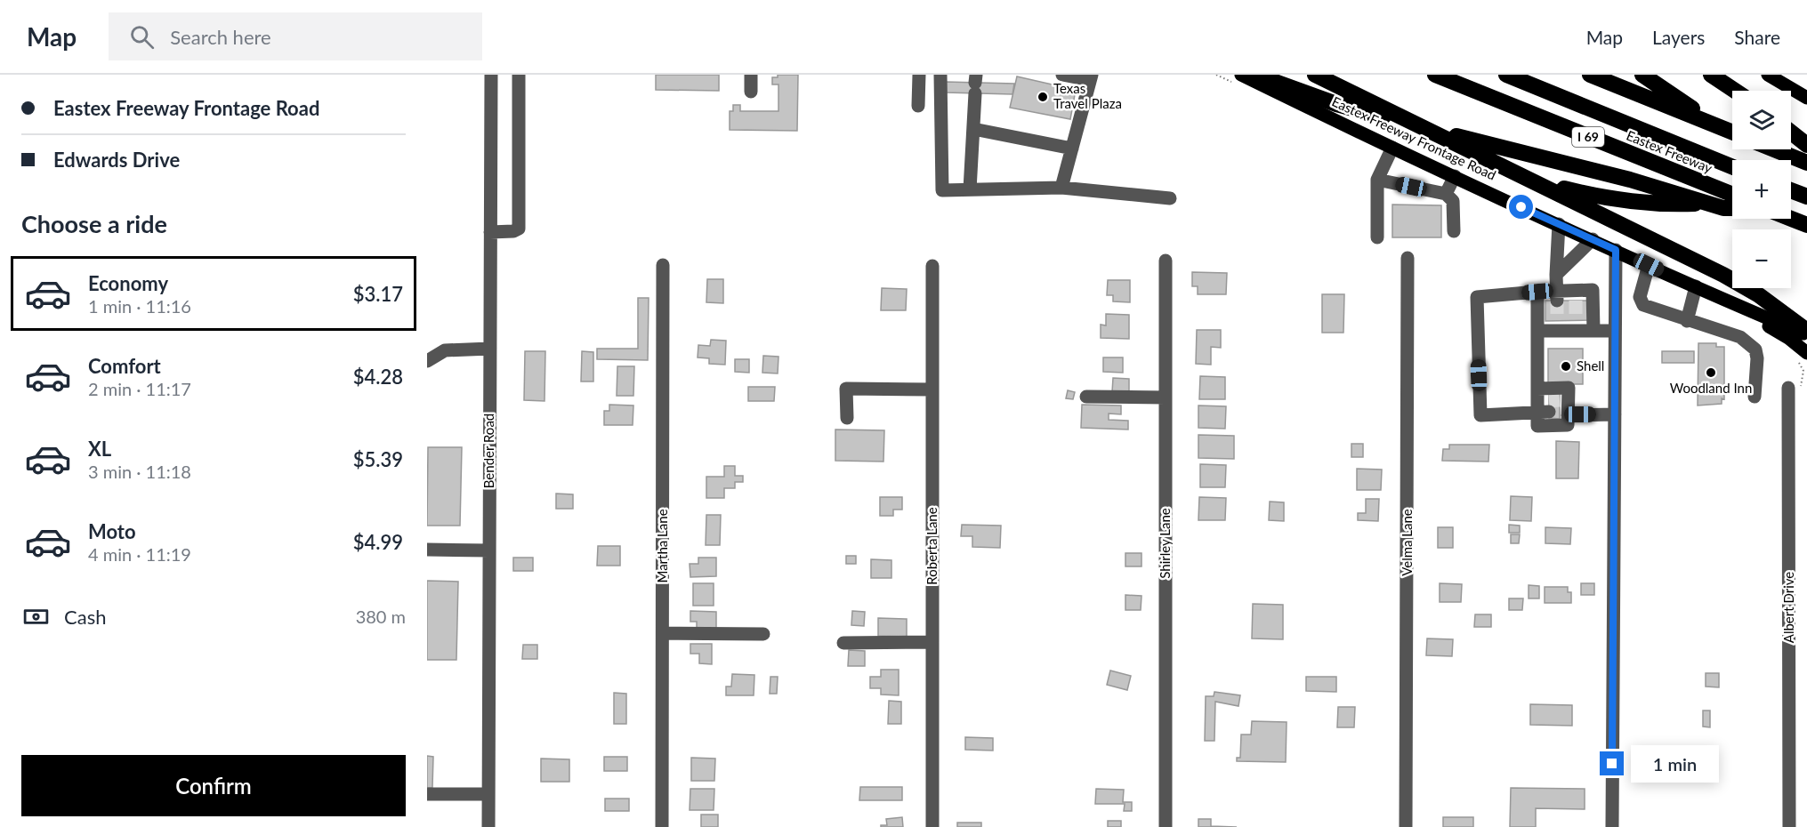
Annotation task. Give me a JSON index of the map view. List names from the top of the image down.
{
  "streets": {
    "highway": ["I 69", "Eastex Freeway"],
    "main road": ["Eastex Freeway Frontage Road"],
    "street": [
      "Bender Road",
      "Velma Lane",
      "Shirley Lane",
      "Martha Lane",
      "Roberta Lane",
      "Albert Drive"
    ]
  },
  "places": ["Texas Travel Plaza", "Shell", "Woodland Inn"],
  "page": {
    "header": "Map",
    "search": "Search here",
    "nav": ["Map", "Layers", "Share"],
    "banner": ["Eastex Freeway Frontage Road", "Edwards Drive"],
    "map_buttons": ["+", "−"],
    "heading": "Choose a ride",
    "list": [
      {
        "name": "Economy",
        "note": "1 min · 11:16",
        "value": "$3.17"
      },
      {
        "name": "Comfort",
        "note": "2 min · 11:17",
        "value": "$4.28"
      },
      {
        "name": "XL",
        "note": "3 min · 11:18",
        "value": "$5.39"
      },
      {
        "name": "Moto",
        "note": "4 min · 11:19",
        "value": "$4.99"
      }
    ],
    "pay": ["Cash", "380 m"],
    "buttons": "Confirm",
    "bubble": "1 min"
  }
}
